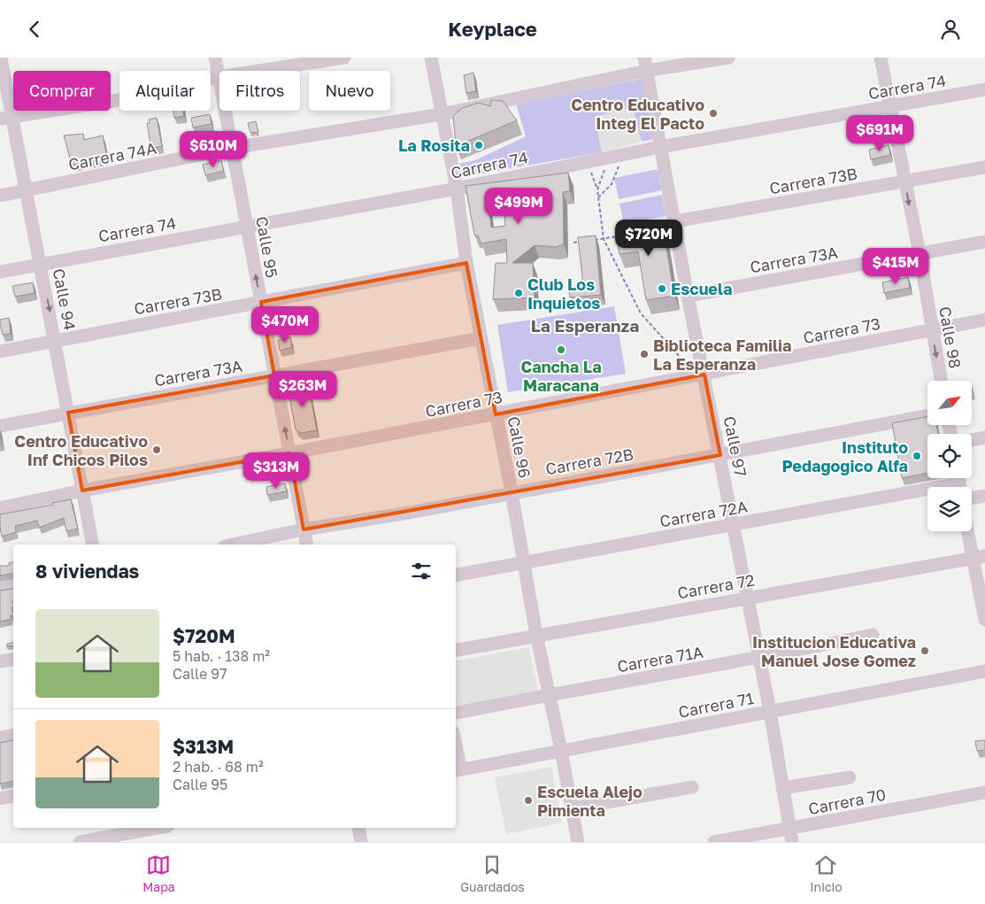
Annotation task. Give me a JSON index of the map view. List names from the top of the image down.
{
  "streets": {
    "street": [
      "Carrera 74",
      "Carrera 74A",
      "Carrera 73B",
      "Calle 95",
      "Carrera 73A",
      "Calle 94",
      "Carrera 73",
      "Calle 98",
      "Calle 97",
      "Calle 96",
      "Carrera 72B",
      "Carrera 72A",
      "Carrera 72",
      "Carrera 71A",
      "Carrera 71",
      "Carrera 70"
    ]
  },
  "crossings": [
    ["Carrera 74", "Calle 95"],
    ["Carrera 74", "Calle 94"],
    ["Carrera 74", "Calle 98"],
    ["Carrera 74", "Calle 97"],
    ["Carrera 74", "Calle 96"],
    ["Carrera 74A", "Calle 95"],
    ["Carrera 74A", "Calle 94"],
    ["Carrera 74A", "Calle 97"],
    ["Carrera 74A", "Calle 96"],
    ["Carrera 73B", "Calle 95"],
    ["Carrera 73B", "Calle 94"],
    ["Carrera 73B", "Calle 98"],
    ["Carrera 73B", "Calle 97"],
    ["Carrera 73B", "Calle 96"],
    ["Calle 95", "Carrera 73A"],
    ["Calle 95", "Carrera 73"],
    ["Calle 95", "Carrera 72B"],
    ["Carrera 73A", "Calle 94"],
    ["Carrera 73A", "Calle 98"],
    ["Carrera 73A", "Calle 97"],
    ["Carrera 73A", "Calle 96"],
    ["Calle 94", "Carrera 73"],
    ["Carrera 73", "Calle 98"],
    ["Carrera 73", "Calle 97"],
    ["Carrera 73", "Calle 96"],
    ["Calle 97", "Carrera 72B"],
    ["Calle 97", "Carrera 72A"],
    ["Calle 97", "Carrera 72"],
    ["Calle 97", "Carrera 71A"],
    ["Calle 97", "Carrera 71"],
    ["Calle 97", "Carrera 70"],
    ["Calle 96", "Carrera 72B"],
    ["Calle 96", "Carrera 72A"],
    ["Calle 96", "Carrera 72"],
    ["Calle 96", "Carrera 71A"],
    ["Calle 96", "Carrera 71"]
  ],
  "one_way": ["Calle 98"],
  "districts": ["La Esperanza"],
  "places": [
    "Centro Educativo Integ El Pacto",
    "La Rosita",
    "Escuela",
    "Club Los Inquietos",
    "Cancha La Maracana",
    "Biblioteca Familia La Esperanza",
    "Centro Educativo Inf Chicos Pilos",
    "Instituto Pedagogico Alfa",
    "Institucion Educativa Manuel Jose Gomez",
    "Escuela Alejo Pimienta"
  ],
  "north": "top right",
  "page": {
    "header": "Keyplace",
    "chip": [
      "Comprar",
      "Alquilar",
      "Filtros",
      "Nuevo"
    ],
    "price": [
      "$691M",
      "$610M",
      "$499M",
      "$720M",
      "$415M",
      "$470M",
      "$263M",
      "$313M"
    ],
    "heading": "8 viviendas",
    "list": [
      {
        "name": "$720M",
        "note": "5 hab. · 138 m² · Calle 97"
      },
      {
        "name": "$313M",
        "note": "2 hab. · 68 m² · Calle 95"
      }
    ],
    "tabs": ["Mapa", "Guardados", "Inicio"]
  }
}
